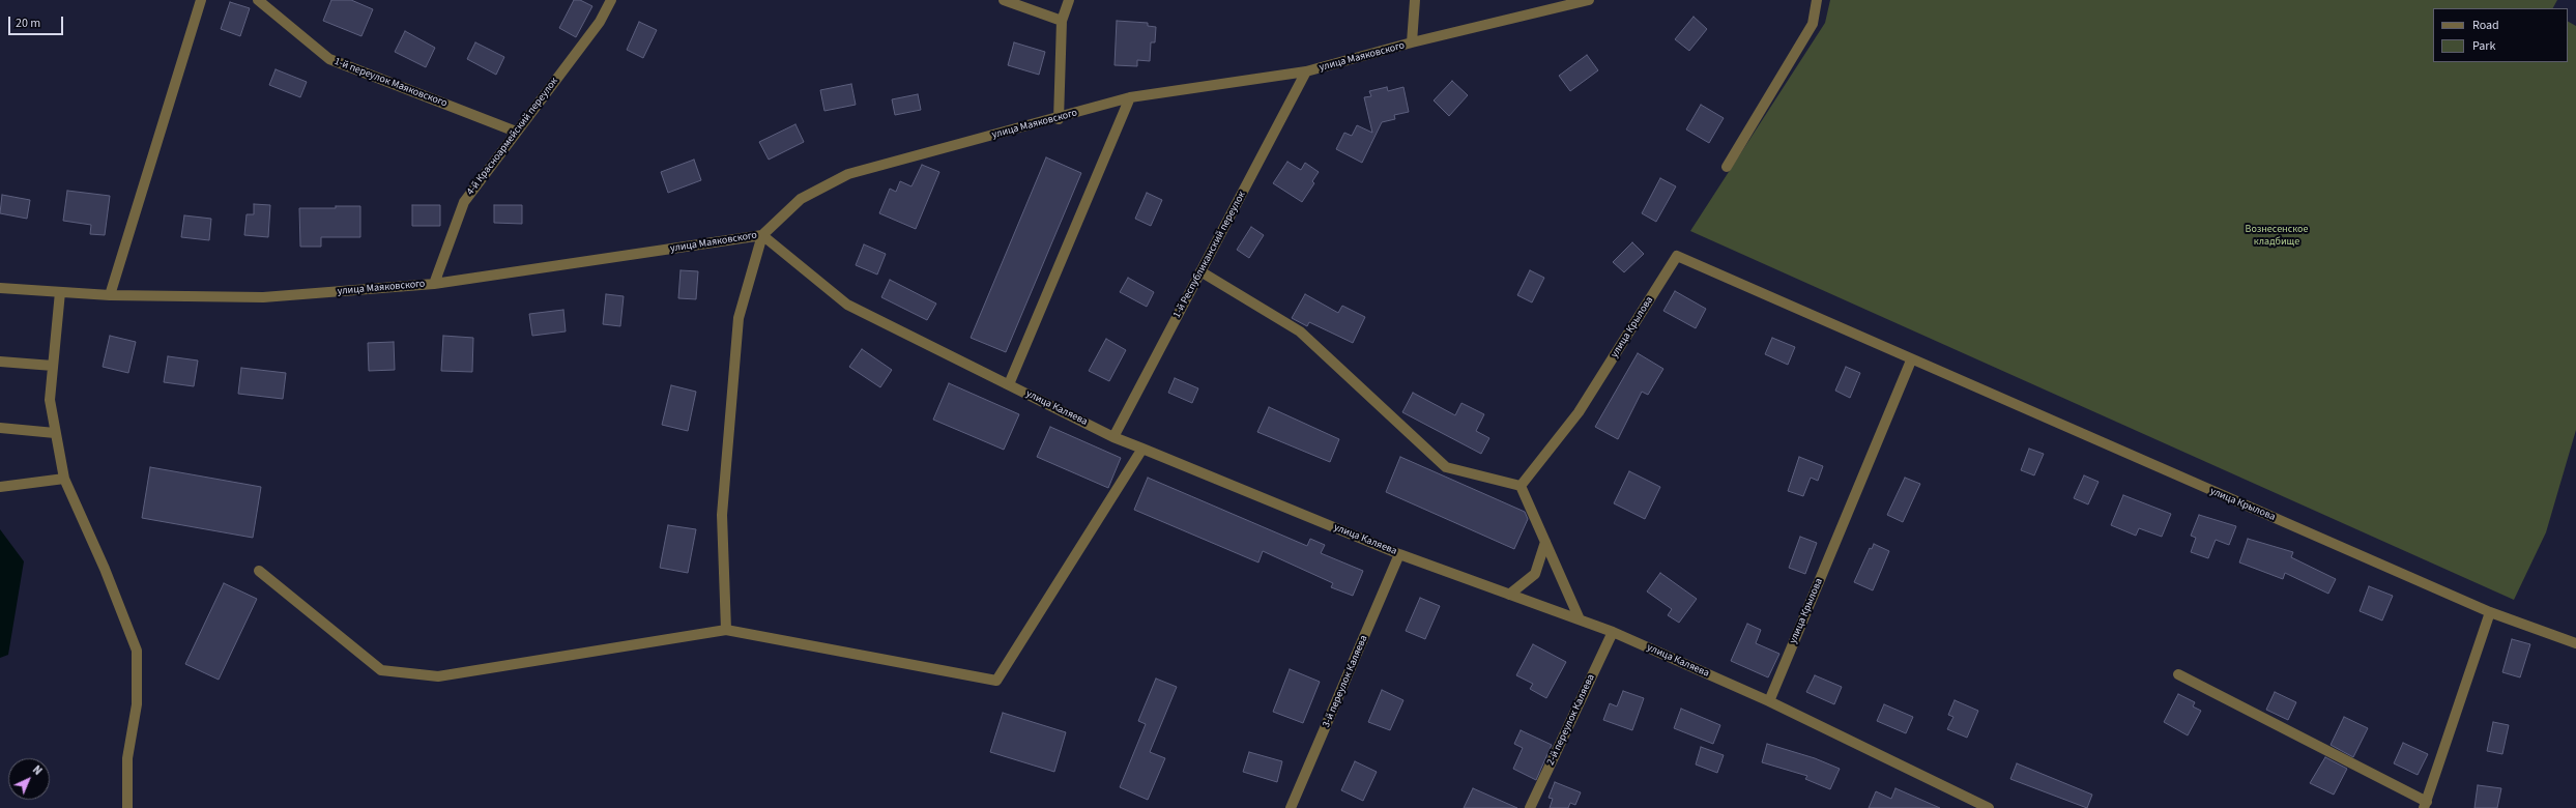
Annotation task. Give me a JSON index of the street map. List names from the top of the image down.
{
  "streets": {
    "street": [
      "улица Маяковского",
      "1-й переулок Маяковского",
      "4-й Красноармейский переулок",
      "1-й Республиканский переулок",
      "улица Крылова",
      "улица Каляева",
      "3-й переулок Каляева",
      "2-й переулок Каляева"
    ]
  },
  "crossings": [
    ["улица Маяковского", "4-й Красноармейский переулок"],
    ["улица Маяковского", "1-й Республиканский переулок"],
    ["улица Маяковского", "улица Каляева"],
    ["1-й переулок Маяковского", "4-й Красноармейский переулок"],
    ["1-й Республиканский переулок", "улица Каляева"],
    ["улица Крылова", "улица Каляева"],
    ["улица Каляева", "3-й переулок Каляева"],
    ["улица Каляева", "2-й переулок Каляева"]
  ],
  "parks": ["Вознесенское кладбище"],
  "legend": ["Road", "Park"],
  "scale_bar": "20 m",
  "north": "top right"
}
